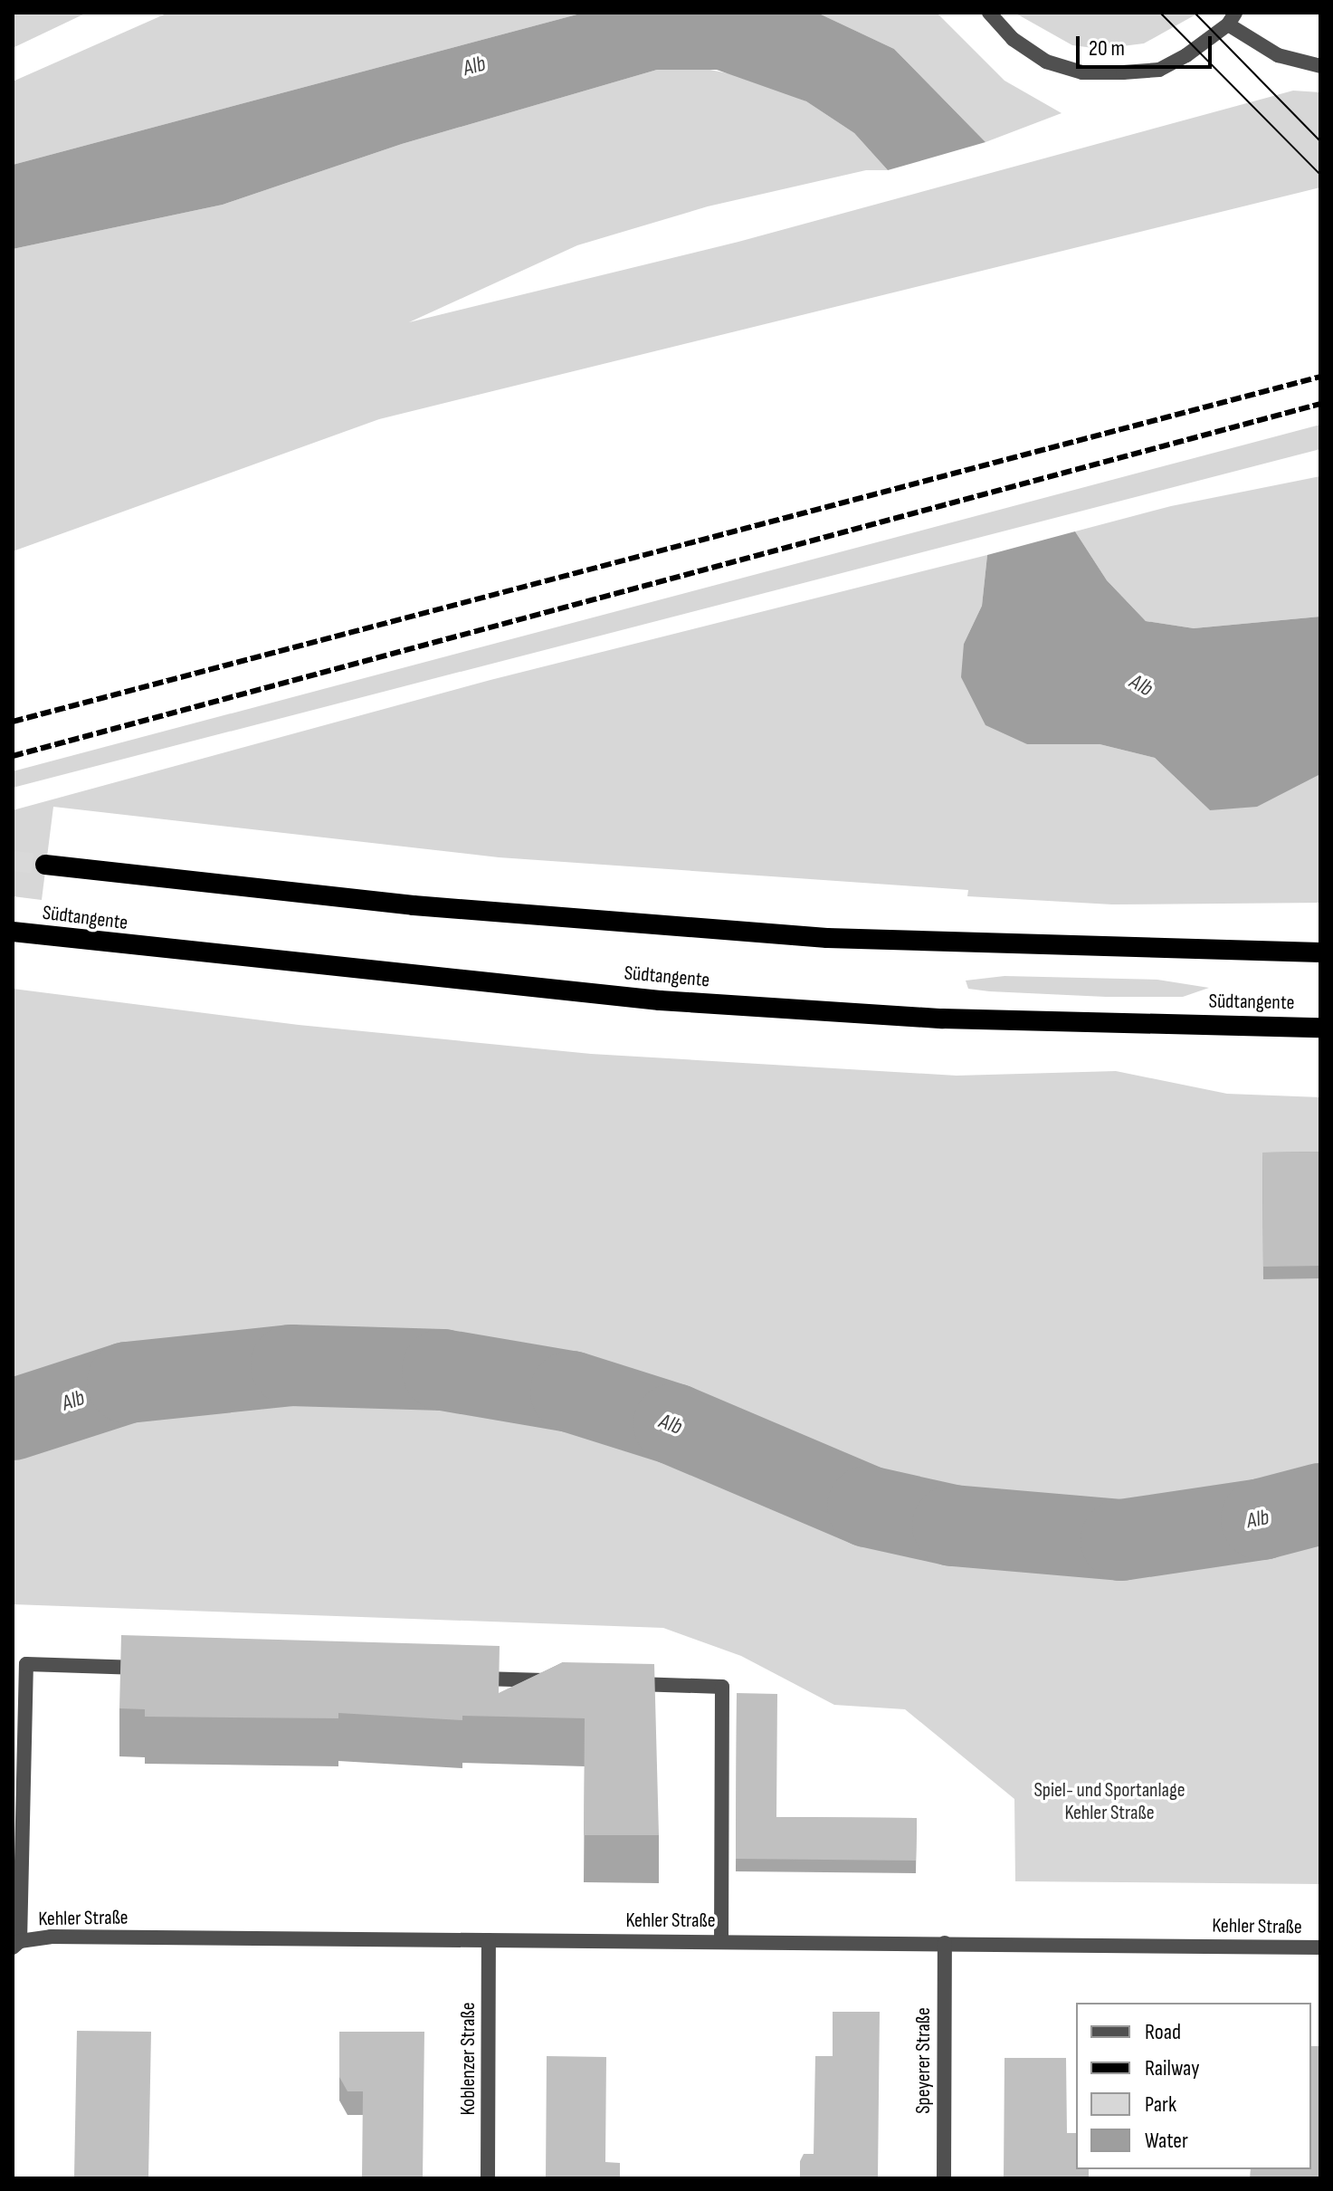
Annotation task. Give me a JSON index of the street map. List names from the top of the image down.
{
  "streets": {
    "highway": ["Südtangente"],
    "street": ["Kehler Straße", "Koblenzer Straße", "Speyerer Straße"]
  },
  "crossings": [
    ["Kehler Straße", "Koblenzer Straße"],
    ["Kehler Straße", "Speyerer Straße"]
  ],
  "water": ["Alb"],
  "parks": ["Spiel- und Sportanlage Kehler Straße"],
  "legend": [
    "Road",
    "Railway",
    "Park",
    "Water"
  ],
  "scale_bar": "20 m"
}
